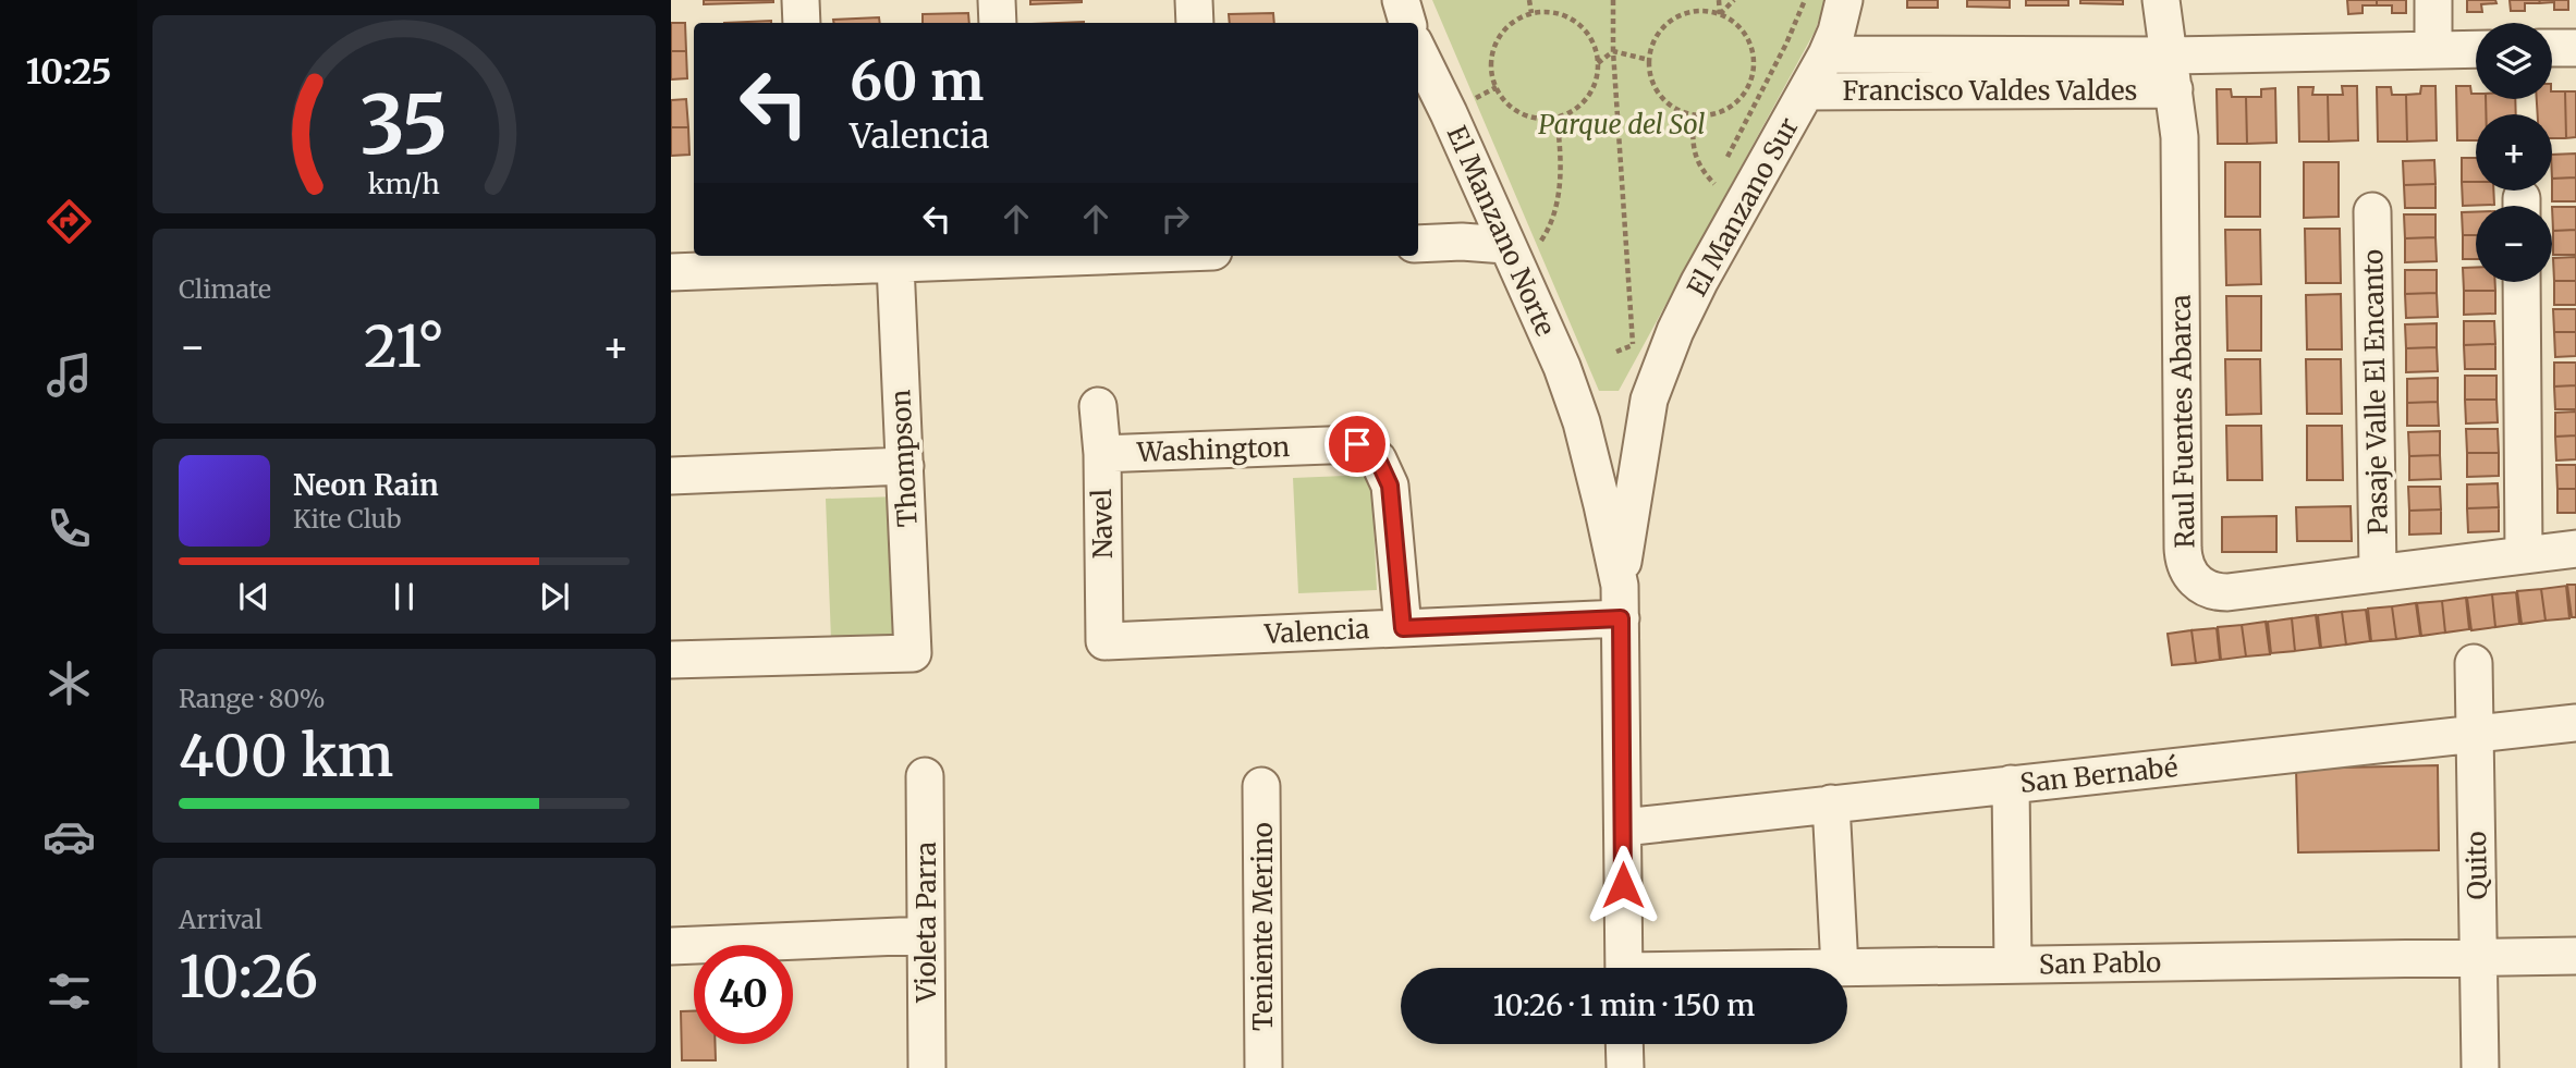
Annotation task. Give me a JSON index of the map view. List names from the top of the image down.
{
  "streets": {
    "street": [
      "Francisco Valdes Valdes",
      "El Manzano Sur",
      "El Manzano Norte",
      "Pasaje Valle El Encanto",
      "Raul Fuentes Abarca",
      "Washington",
      "Thompson",
      "Navel",
      "Valencia",
      "San Bernabé",
      "Quito",
      "Violeta Parra",
      "Teniente Merino",
      "San Pablo"
    ]
  },
  "crossings": [
    ["Francisco Valdes Valdes", "El Manzano Sur"],
    ["Francisco Valdes Valdes", "Raul Fuentes Abarca"],
    ["El Manzano Sur", "El Manzano Norte"],
    ["El Manzano Sur", "Valencia"],
    ["El Manzano Norte", "Valencia"],
    ["Pasaje Valle El Encanto", "Raul Fuentes Abarca"],
    ["Washington", "Navel"],
    ["Washington", "Valencia"],
    ["Navel", "Valencia"],
    ["San Bernabé", "Quito"],
    ["Quito", "San Pablo"]
  ],
  "parks": ["Parque del Sol"],
  "page": {
    "tabs": "10:25",
    "map_buttons": ["+", "−"],
    "turn": ["60 m", "Valencia"],
    "tile": [
      "Climate",
      ["Range · 80%", "400 km"],
      ["Arrival", "10:26"]
    ],
    "heat": ["−", "21°", "+"],
    "song": ["Neon Rain", "Kite Club"],
    "limit": "40",
    "trip": "10:26 · 1 min · 150 m",
    "gauge": ["35", "km/h"]
  }
}
